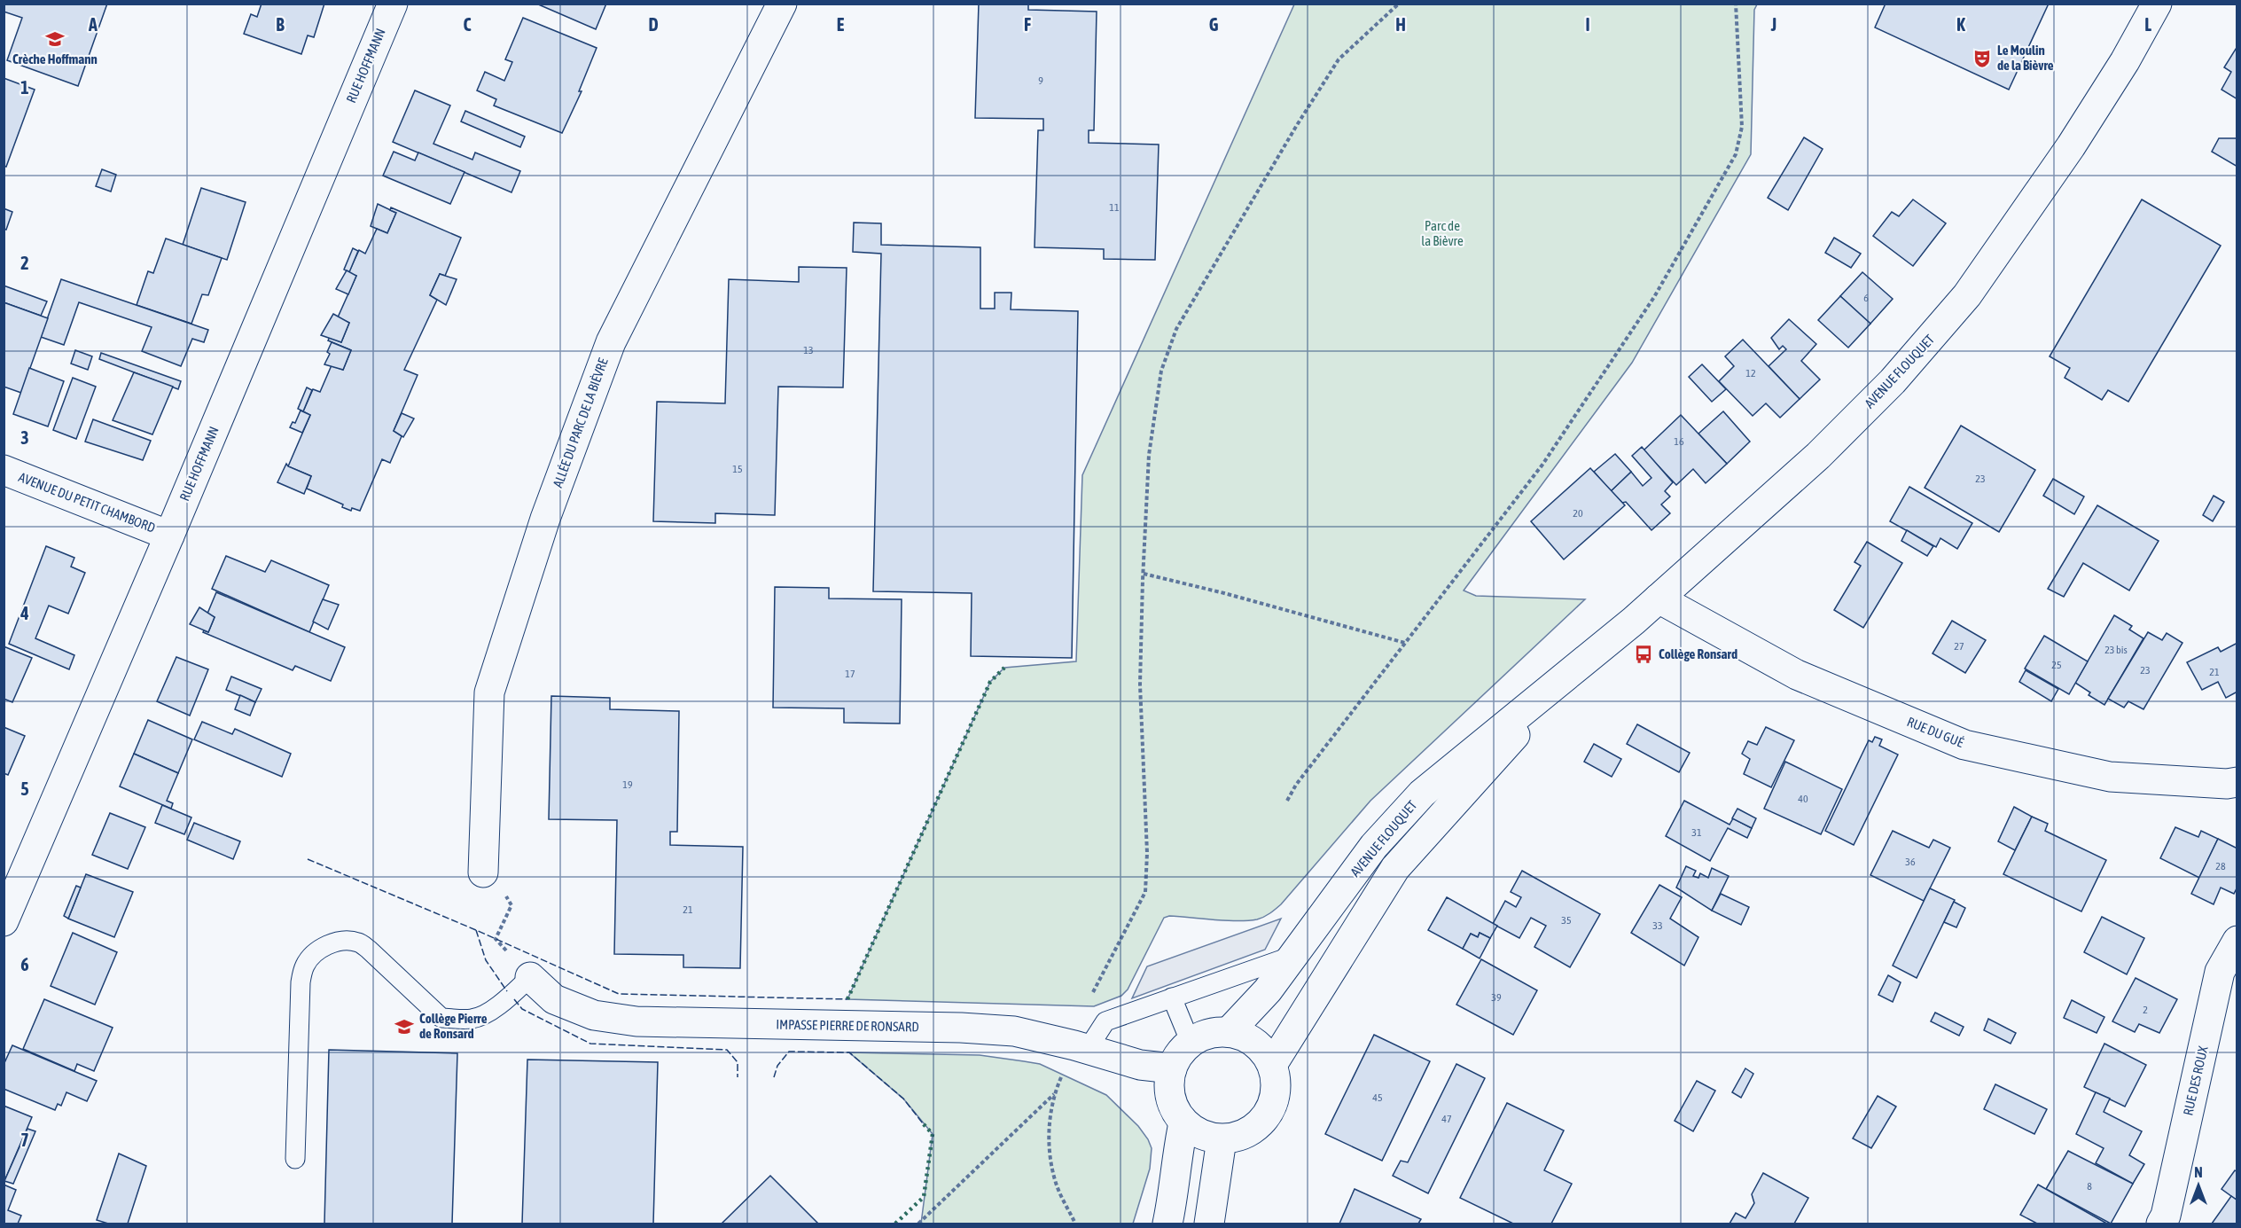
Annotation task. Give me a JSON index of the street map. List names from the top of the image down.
{
  "streets": {
    "street": [
      "RUE HOFFMANN",
      "AVENUE FLOUQUET",
      "ALLÉE DU PARC DE LA BIÈVRE",
      "AVENUE DU PETIT CHAMBORD",
      "RUE DU GUÉ",
      "IMPASSE PIERRE DE RONSARD",
      "RUE DES ROUX"
    ]
  },
  "crossings": [
    ["RUE HOFFMANN", "AVENUE DU PETIT CHAMBORD"],
    ["AVENUE FLOUQUET", "RUE DU GUÉ"],
    ["AVENUE FLOUQUET", "IMPASSE PIERRE DE RONSARD"]
  ],
  "parks": ["Parc de la Bièvre"],
  "places": {
    "school or university": ["Crèche Hoffmann", "Collège Pierre de Ronsard"],
    "theatre": ["Le Moulin de la Bièvre"],
    "bus stop": ["Collège Ronsard"]
  },
  "house_numbers": [
    "9",
    "11",
    "6",
    "13",
    "12",
    "16",
    "15",
    "23",
    "20",
    "27",
    "23 bis",
    "25",
    "23",
    "21",
    "17",
    "19",
    "40",
    "31",
    "36",
    "28",
    "21",
    "35",
    "33",
    "39",
    "2",
    "45",
    "47",
    "8"
  ],
  "north": "top",
  "grid": {
    "columns": [
      "A",
      "B",
      "C",
      "D",
      "E",
      "F",
      "G",
      "H",
      "I",
      "J",
      "K",
      "L"
    ],
    "rows": [
      "1",
      "2",
      "3",
      "4",
      "5",
      "6",
      "7"
    ]
  }
}
